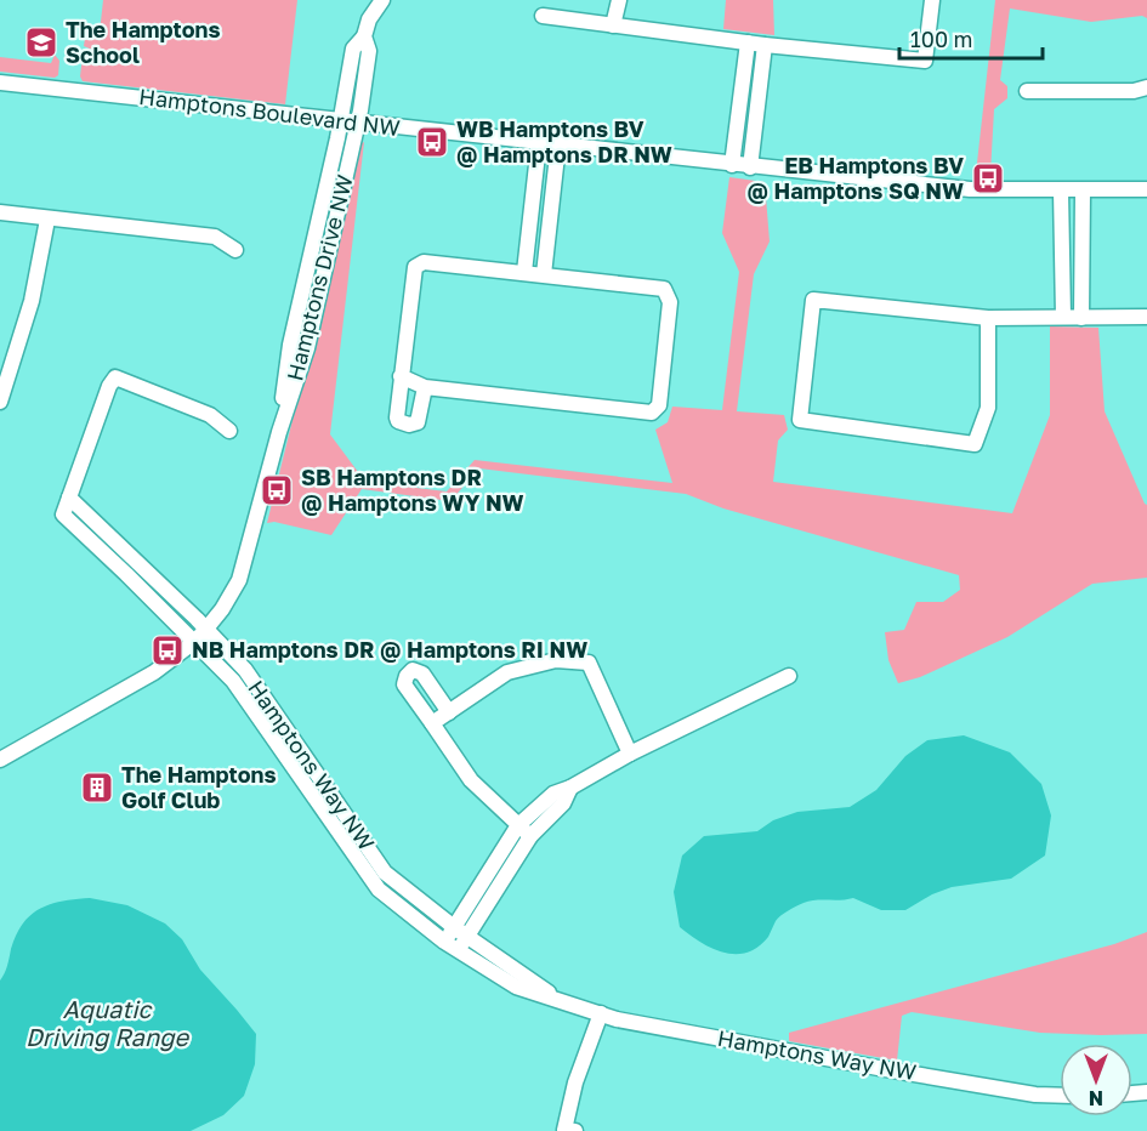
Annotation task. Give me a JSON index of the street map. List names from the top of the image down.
{
  "streets": {
    "street": ["Hamptons Boulevard NW", "Hamptons Drive NW", "Hamptons Way NW"]
  },
  "crossings": [
    ["Hamptons Boulevard NW", "Hamptons Drive NW"],
    ["Hamptons Drive NW", "Hamptons Way NW"]
  ],
  "water": ["Aquatic Driving Range"],
  "places": {
    "school or university": ["The Hamptons School"],
    "bus stop": [
      "WB Hamptons BV @ Hamptons DR NW",
      "EB Hamptons BV @ Hamptons SQ NW",
      "SB Hamptons DR @ Hamptons WY NW",
      "NB Hamptons DR @ Hamptons RI NW"
    ],
    "building": ["The Hamptons Golf Club"]
  },
  "scale_bar": "100 m",
  "north": "bottom"
}
